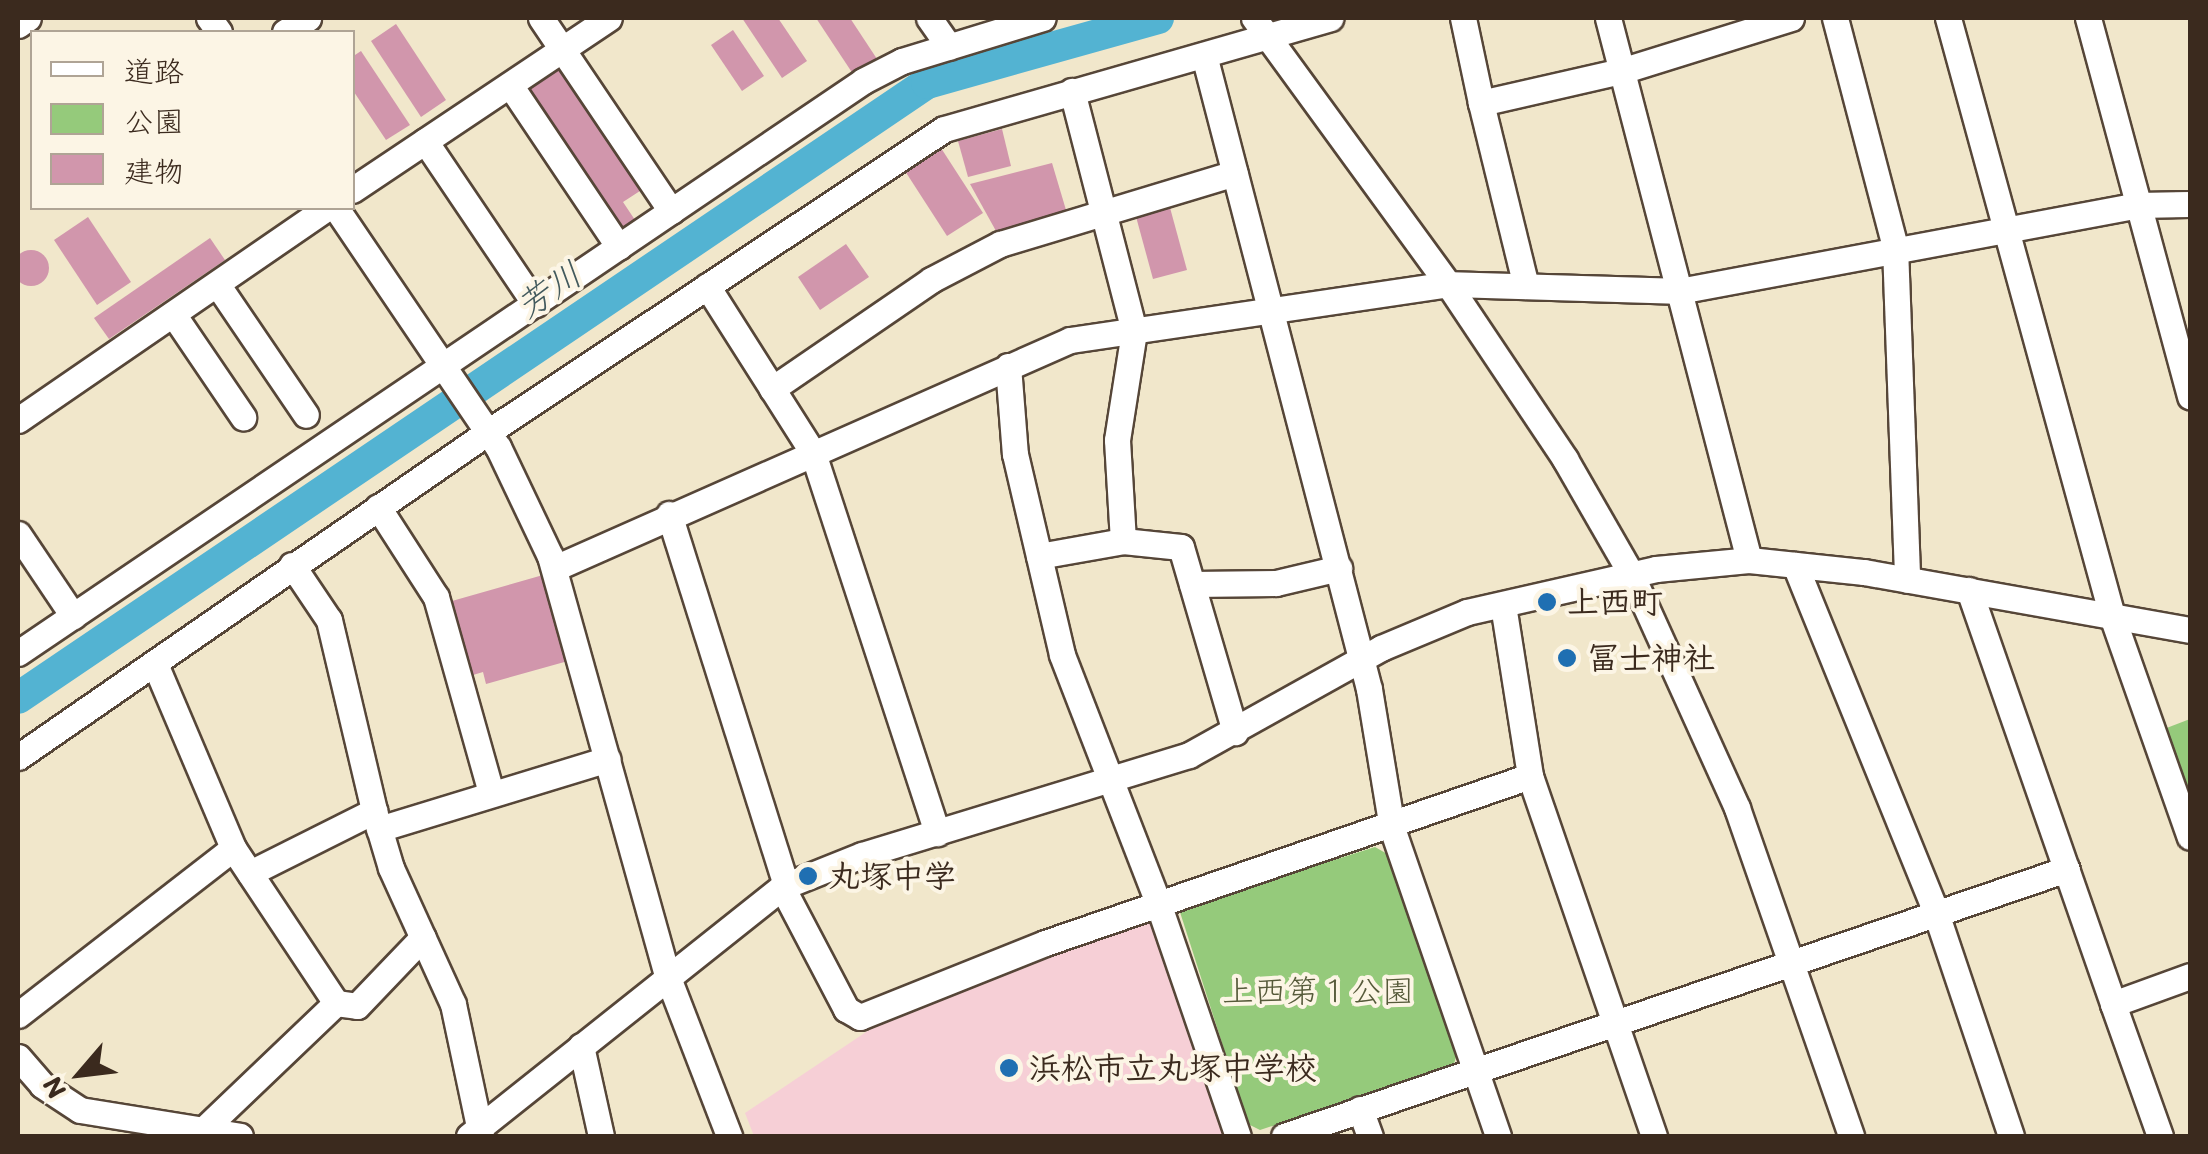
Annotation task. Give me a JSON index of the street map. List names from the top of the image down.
{
  "water": ["芳川"],
  "parks": ["上西第１公園"],
  "places": [
    "上西町",
    "冨士神社",
    "丸塚中学",
    "浜松市立丸塚中学校"
  ],
  "legend": ["道路", "公園", "建物"],
  "north": "bottom left"
}
